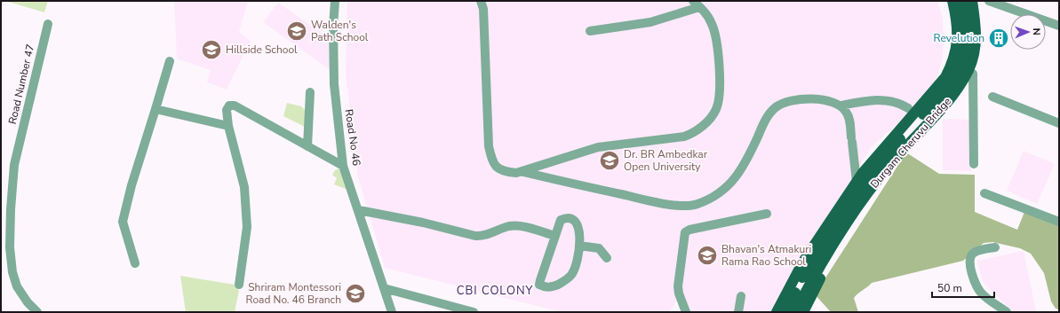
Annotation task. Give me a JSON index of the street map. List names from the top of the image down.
{
  "streets": {
    "main road": ["Durgam Cheruvu Bridge"],
    "street": ["Road Number 47", "Road No 46"]
  },
  "districts": ["CBI COLONY"],
  "places": {
    "school or university": [
      "Walden's Path School",
      "Hillside School",
      "Dr. BR Ambedkar Open University",
      "Bhavan's Atmakuri Rama Rao School",
      "Shriram Montessori Road No. 46 Branch"
    ],
    "building": ["Revelution"]
  },
  "scale_bar": "50 m",
  "north": "right"
}
